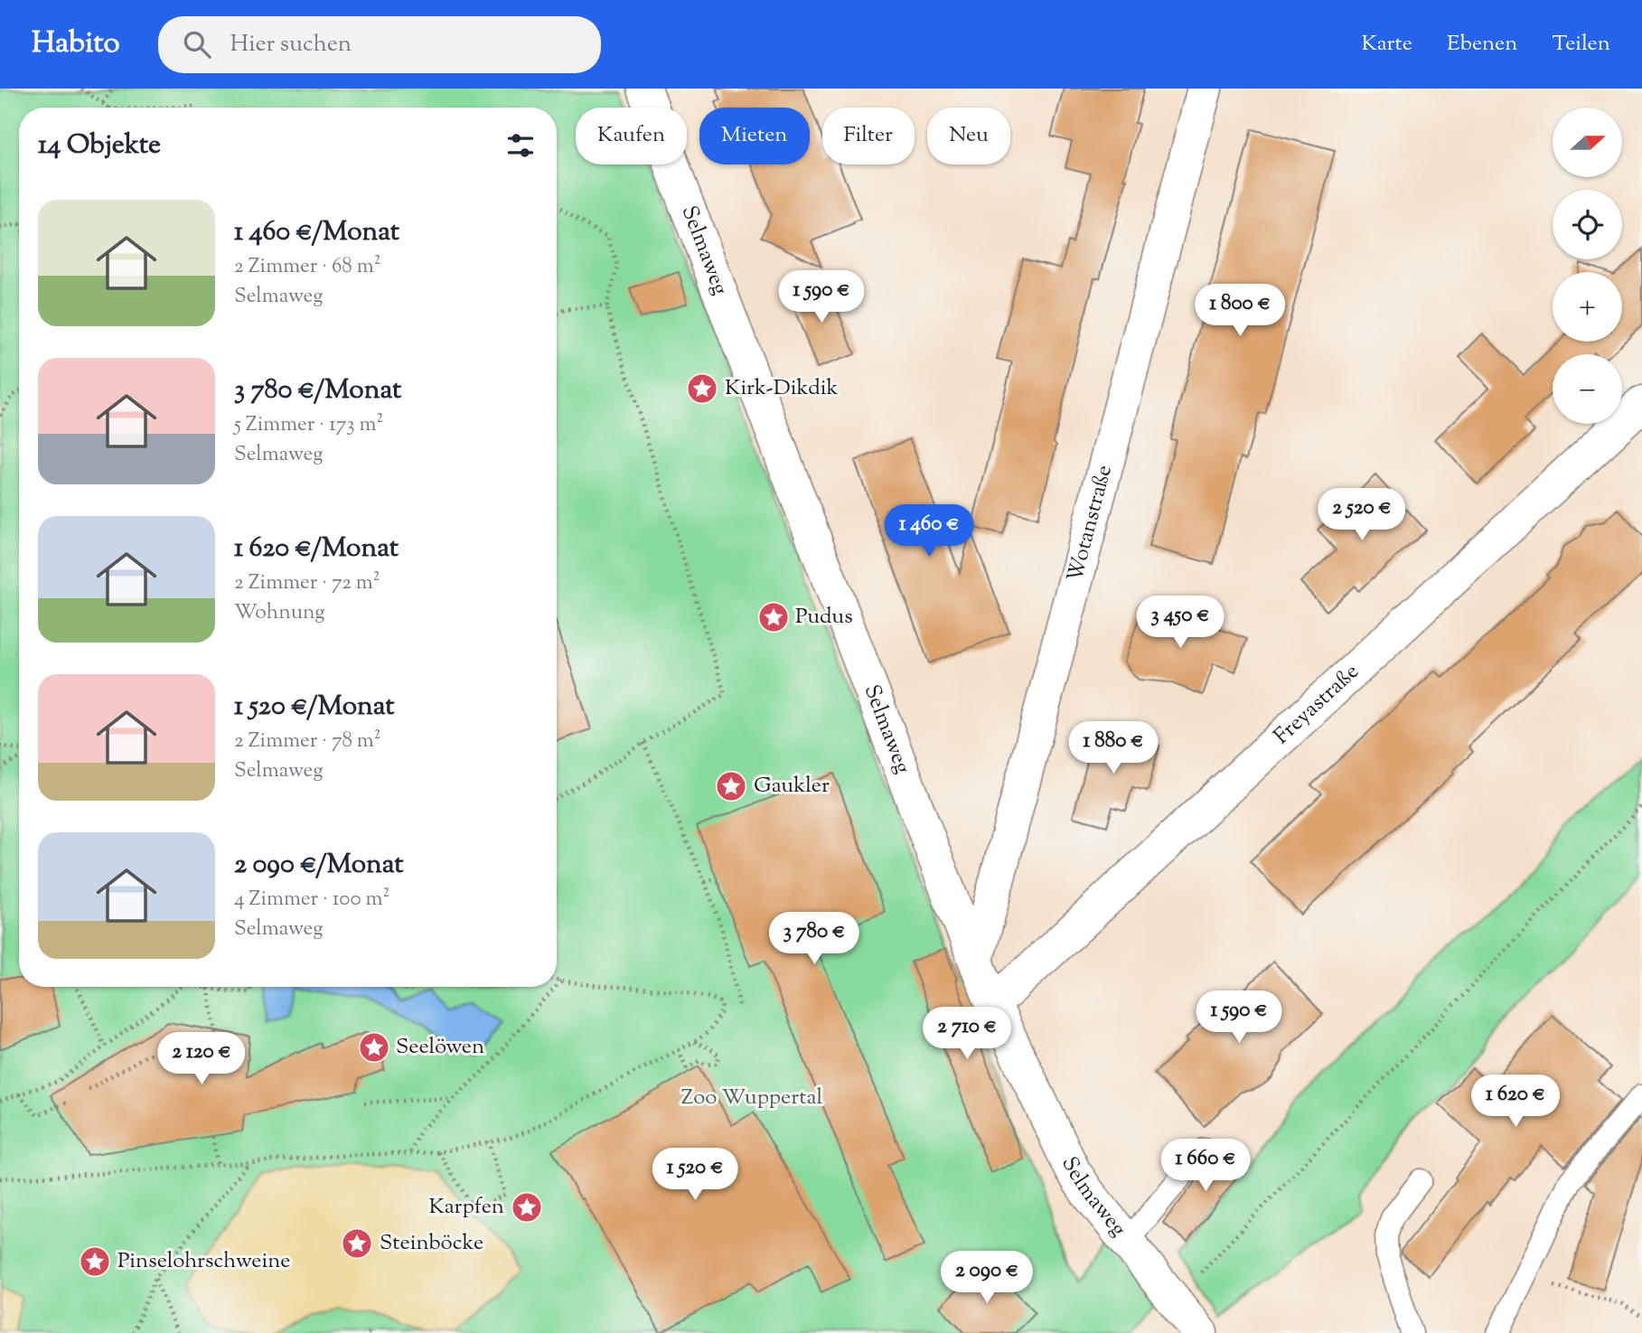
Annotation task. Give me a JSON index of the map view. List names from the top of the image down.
{
  "streets": {
    "street": ["Selmaweg", "Wotanstraße", "Freyastraße"]
  },
  "crossings": [
    ["Selmaweg", "Wotanstraße"],
    ["Selmaweg", "Freyastraße"]
  ],
  "parks": ["Zoo Wuppertal"],
  "places": {
    "place": [
      "Kirk-Dikdik",
      "Pudus",
      "Gaukler",
      "Seelöwen",
      "Karpfen",
      "Steinböcke",
      "Pinselohrschweine"
    ]
  },
  "north": "right",
  "page": {
    "header": "Habito",
    "search": "Hier suchen",
    "nav": ["Karte", "Ebenen", "Teilen"],
    "map_buttons": ["+", "−"],
    "chip": [
      "Kaufen",
      "Mieten",
      "Filter",
      "Neu"
    ],
    "heading": "14 Objekte",
    "list": [
      {
        "name": "1 460 €/Monat",
        "note": "2 Zimmer · 68 m² · Selmaweg"
      },
      {
        "name": "3 780 €/Monat",
        "note": "5 Zimmer · 173 m² · Selmaweg"
      },
      {
        "name": "1 620 €/Monat",
        "note": "2 Zimmer · 72 m² · Wohnung"
      },
      {
        "name": "1 520 €/Monat",
        "note": "2 Zimmer · 78 m² · Selmaweg"
      },
      {
        "name": "2 090 €/Monat",
        "note": "4 Zimmer · 100 m² · Selmaweg"
      }
    ],
    "price": [
      "1 590 €",
      "1 800 €",
      "2 520 €",
      "1 460 €",
      "3 450 €",
      "1 880 €",
      "3 780 €",
      "1 590 €",
      "2 710 €",
      "2 120 €",
      "1 620 €",
      "1 660 €",
      "1 520 €",
      "2 090 €"
    ]
  }
}
